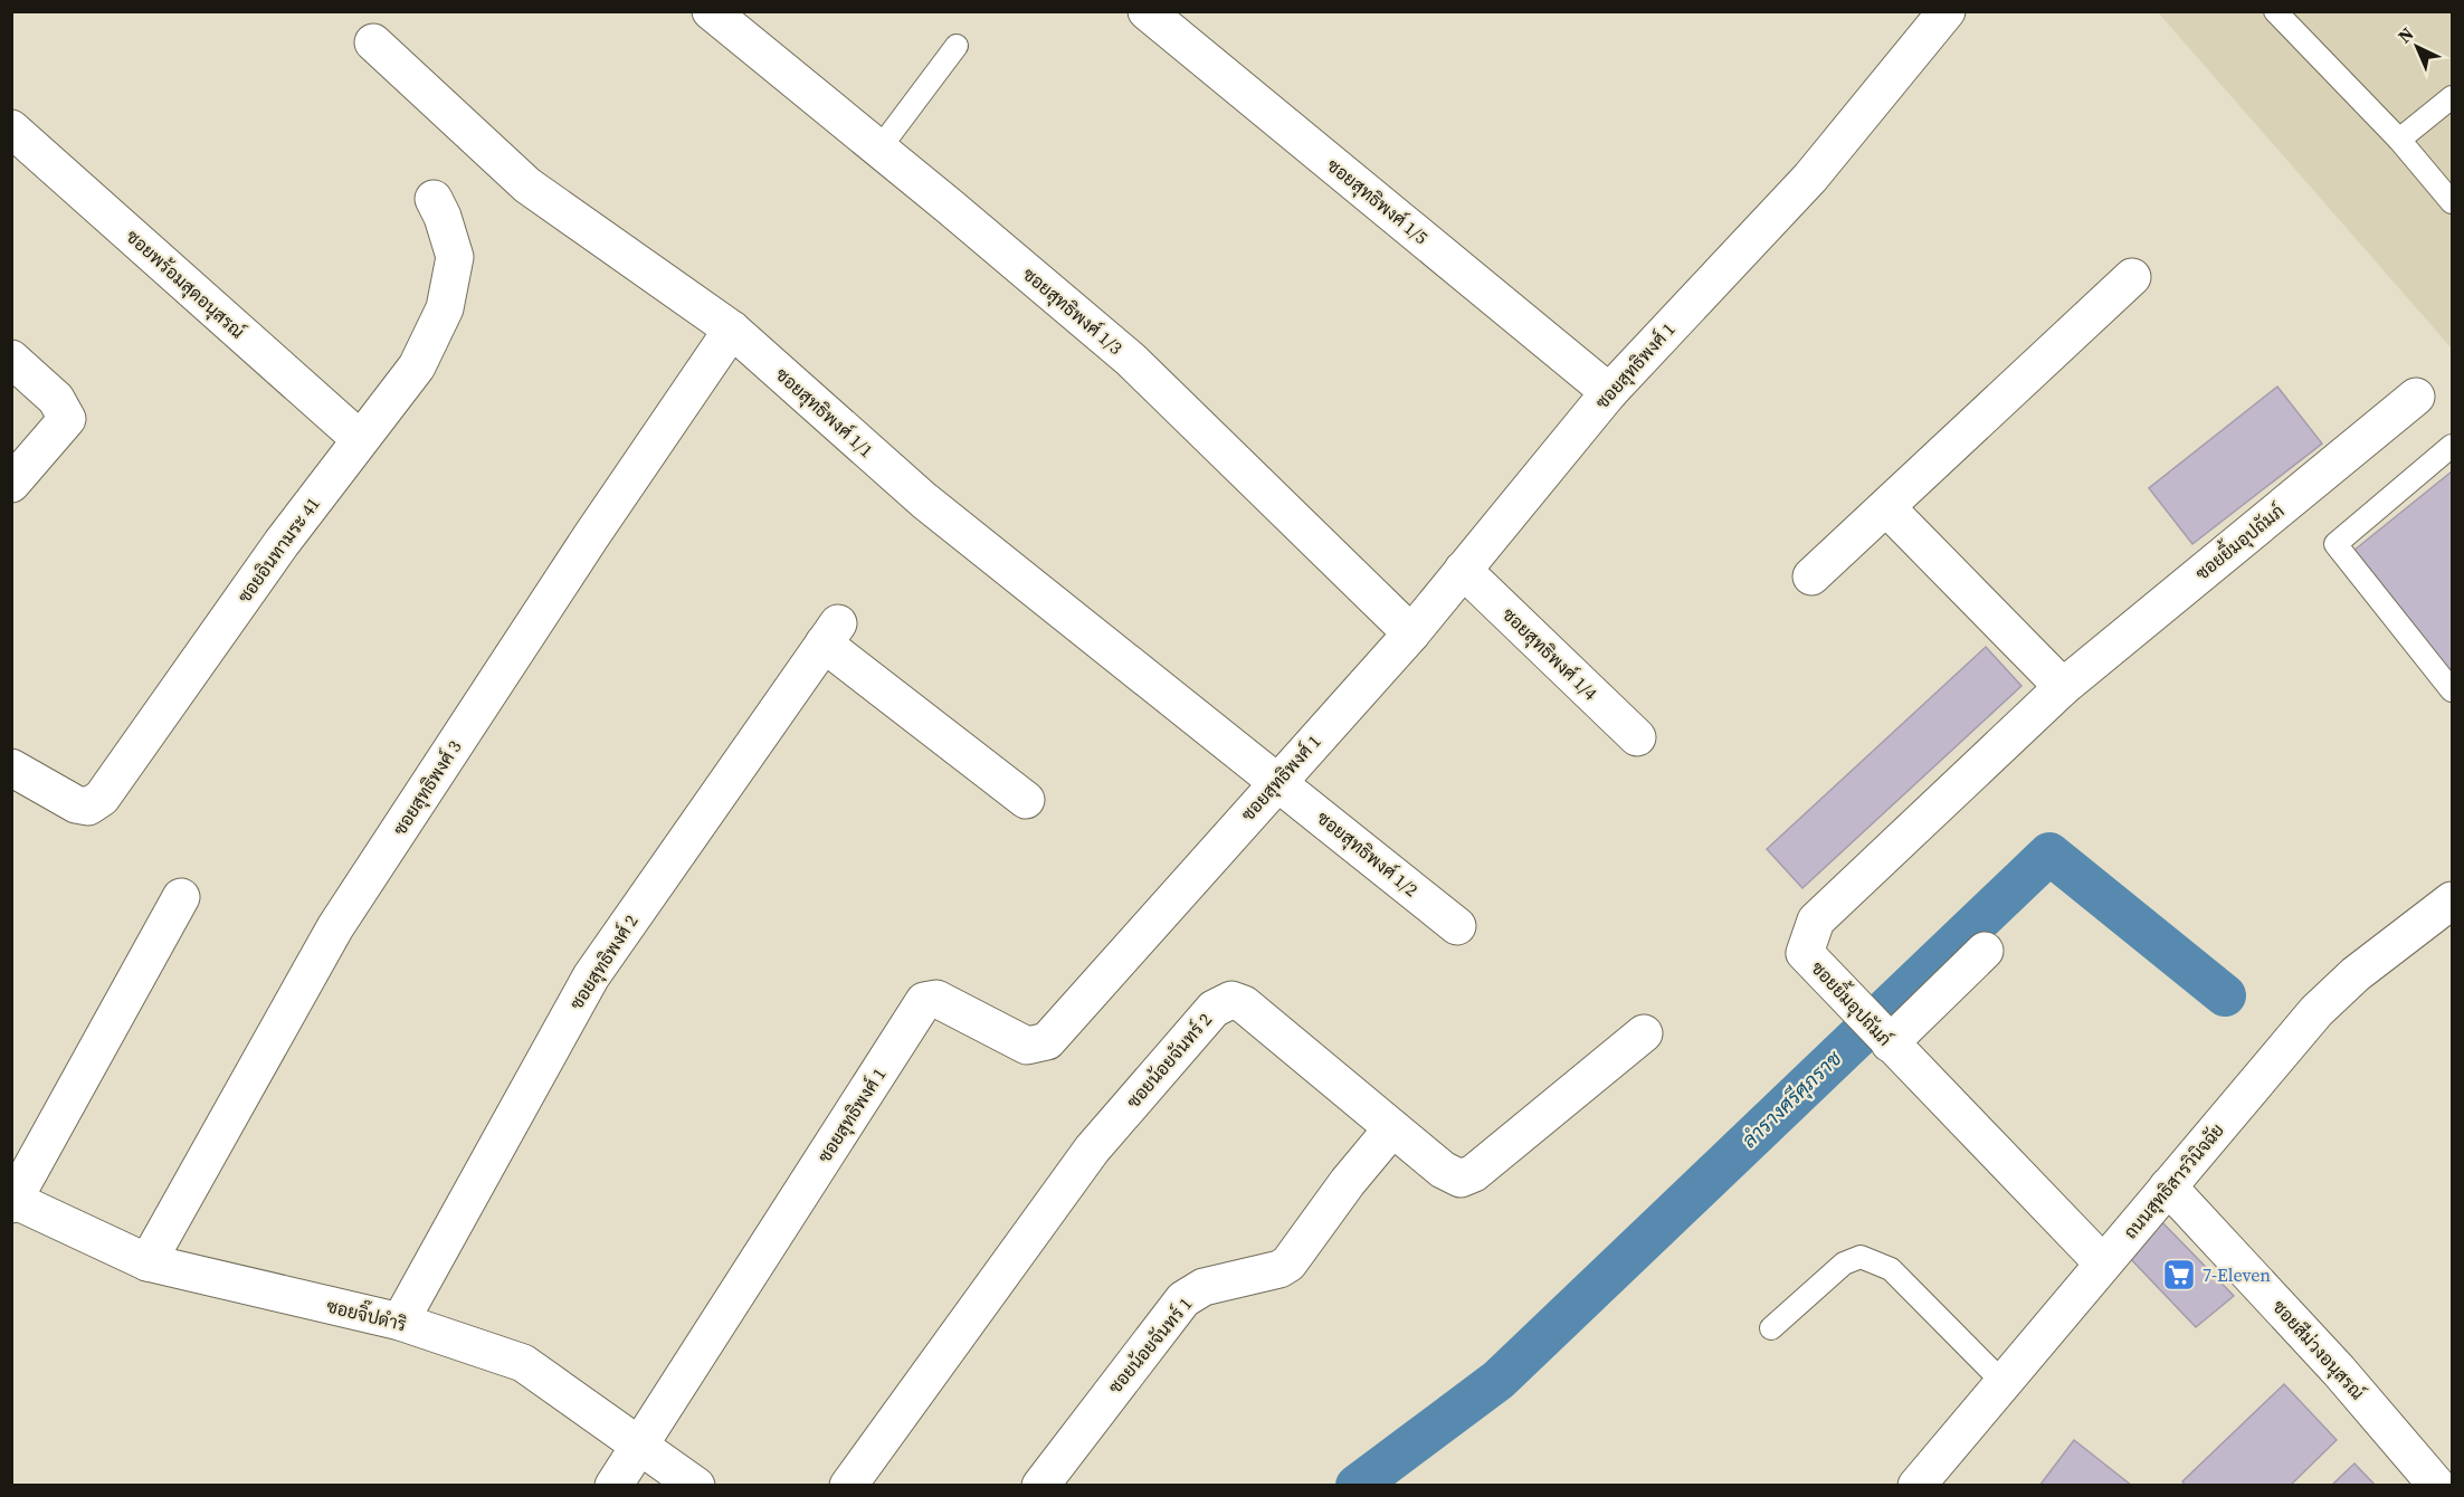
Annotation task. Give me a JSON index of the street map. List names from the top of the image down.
{
  "streets": {
    "street": [
      "ซอยสุทธิพงศ์ 1/5",
      "ซอยพร้อมสุดอนุสรณ์",
      "ซอยสุทธิพงศ์ 1/3",
      "ซอยสุทธิพงศ์ 1",
      "ซอยสุทธิพงศ์ 1/1",
      "ซอยยิ้มอุปถัมภ์",
      "ซอยอินทามระ 41",
      "ซอยสุทธิพงศ์ 1/4",
      "ซอยสุทธิพงศ์ 3",
      "ซอยสุทธิพงศ์ 1/2",
      "ซอยสุทธิพงศ์ 2",
      "ซอยน้อยจันทร์ 2",
      "ถนนสุทธิสารวินิจฉัย",
      "ซอยจิ๊ปดำริ",
      "ซอยน้อยจันทร์ 1",
      "ซอยสีม่วงอนุสรณ์"
    ]
  },
  "crossings": [
    ["ซอยสุทธิพงศ์ 1/5", "ซอยสุทธิพงศ์ 1"],
    ["ซอยพร้อมสุดอนุสรณ์", "ซอยอินทามระ 41"],
    ["ซอยสุทธิพงศ์ 1/3", "ซอยสุทธิพงศ์ 1"],
    ["ซอยสุทธิพงศ์ 1", "ซอยสุทธิพงศ์ 1/1"],
    ["ซอยสุทธิพงศ์ 1", "ซอยสุทธิพงศ์ 1/4"],
    ["ซอยสุทธิพงศ์ 1", "ซอยสุทธิพงศ์ 1/2"],
    ["ซอยสุทธิพงศ์ 1", "ซอยจิ๊ปดำริ"],
    ["ซอยสุทธิพงศ์ 1/1", "ซอยสุทธิพงศ์ 3"],
    ["ซอยสุทธิพงศ์ 1/1", "ซอยสุทธิพงศ์ 1/2"],
    ["ซอยยิ้มอุปถัมภ์", "ถนนสุทธิสารวินิจฉัย"],
    ["ซอยสุทธิพงศ์ 3", "ซอยจิ๊ปดำริ"],
    ["ซอยสุทธิพงศ์ 2", "ซอยจิ๊ปดำริ"],
    ["ซอยน้อยจันทร์ 2", "ซอยน้อยจันทร์ 1"],
    ["ถนนสุทธิสารวินิจฉัย", "ซอยสีม่วงอนุสรณ์"]
  ],
  "water": ["ลำรางศรีศุภราช"],
  "places": {
    "supermarket": ["7-Eleven"]
  },
  "north": "top left"
}
